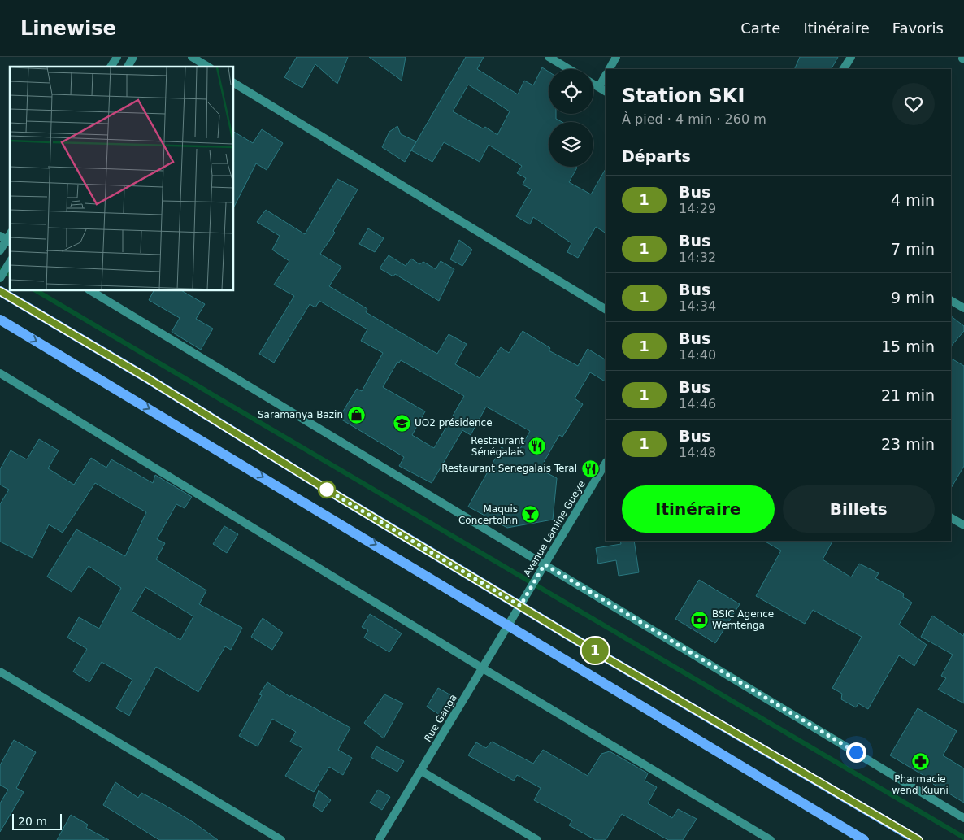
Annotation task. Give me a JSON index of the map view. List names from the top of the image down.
{
  "streets": {
    "street": ["Avenue Lamine Gueye", "Rue Ganga"]
  },
  "crossings": [
    ["Avenue Lamine Gueye", "Rue Ganga"]
  ],
  "places": {
    "shop": ["Saramanya Bazin"],
    "school or university": ["UO2 présidence"],
    "restaurant": ["Restaurant Sénégalais", "Restaurant Senegalais Teral"],
    "bar": ["Maquis ConcertoInn"],
    "bank": ["BSIC Agence Wemtenga"],
    "pharmacy": ["Pharmacie wend Kuuni"]
  },
  "lines": ["bus line 1"],
  "scale_bar": "20 m",
  "page": {
    "header": "Linewise",
    "nav": ["Carte", "Itinéraire", "Favoris"],
    "on_map": "1",
    "heading": [
      ["Station SKI", "À pied · 4 min · 260 m"],
      "Départs"
    ],
    "list": [
      {
        "mark": "1",
        "name": "Bus",
        "note": "14:29",
        "value": "4 min"
      },
      {
        "mark": "1",
        "name": "Bus",
        "note": "14:32",
        "value": "7 min"
      },
      {
        "mark": "1",
        "name": "Bus",
        "note": "14:34",
        "value": "9 min"
      },
      {
        "mark": "1",
        "name": "Bus",
        "note": "14:40",
        "value": "15 min"
      },
      {
        "mark": "1",
        "name": "Bus",
        "note": "14:46",
        "value": "21 min"
      },
      {
        "mark": "1",
        "name": "Bus",
        "note": "14:48",
        "value": "23 min"
      }
    ],
    "buttons": ["Itinéraire", "Billets"],
    "scale": "20 m"
  }
}
